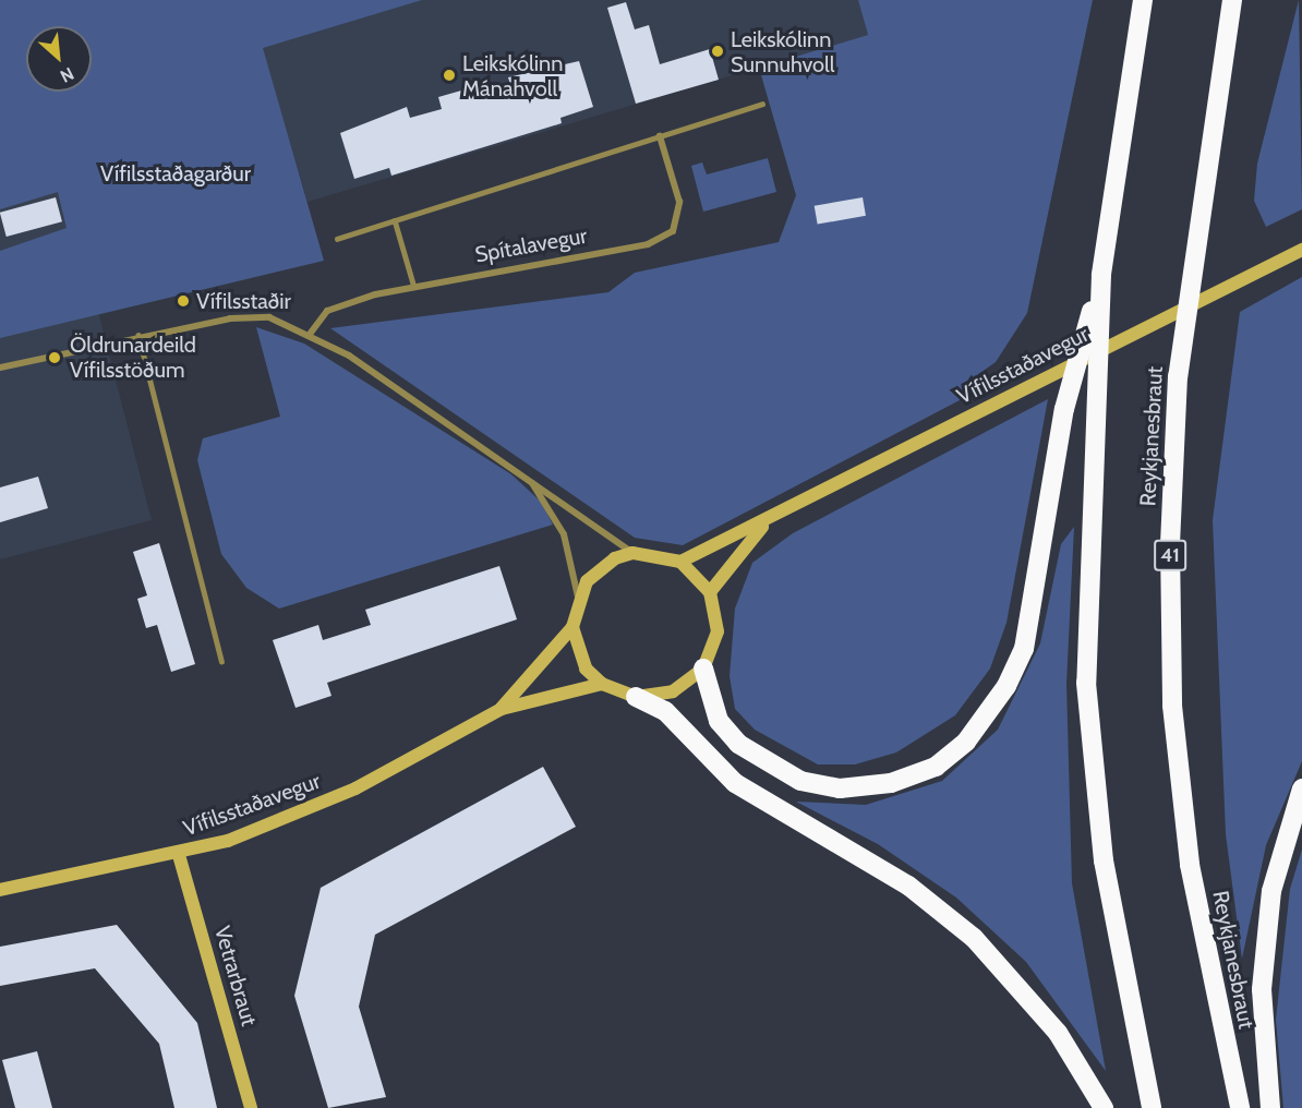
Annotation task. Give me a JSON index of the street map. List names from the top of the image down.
{
  "streets": {
    "highway": ["Reykjanesbraut", "41"],
    "main road": ["Vífilsstaðavegur", "Vetrarbraut"],
    "street": ["Spítalavegur"]
  },
  "crossings": [
    ["Vífilsstaðavegur", "Vetrarbraut"]
  ],
  "parks": ["Vífilsstaðagarður"],
  "places": [
    "Leikskólinn Sunnuhvoll",
    "Leikskólinn Mánahvoll",
    "Vífilsstaðir",
    "Öldrunardeild Vífilsstöðum"
  ],
  "north": "bottom right"
}
